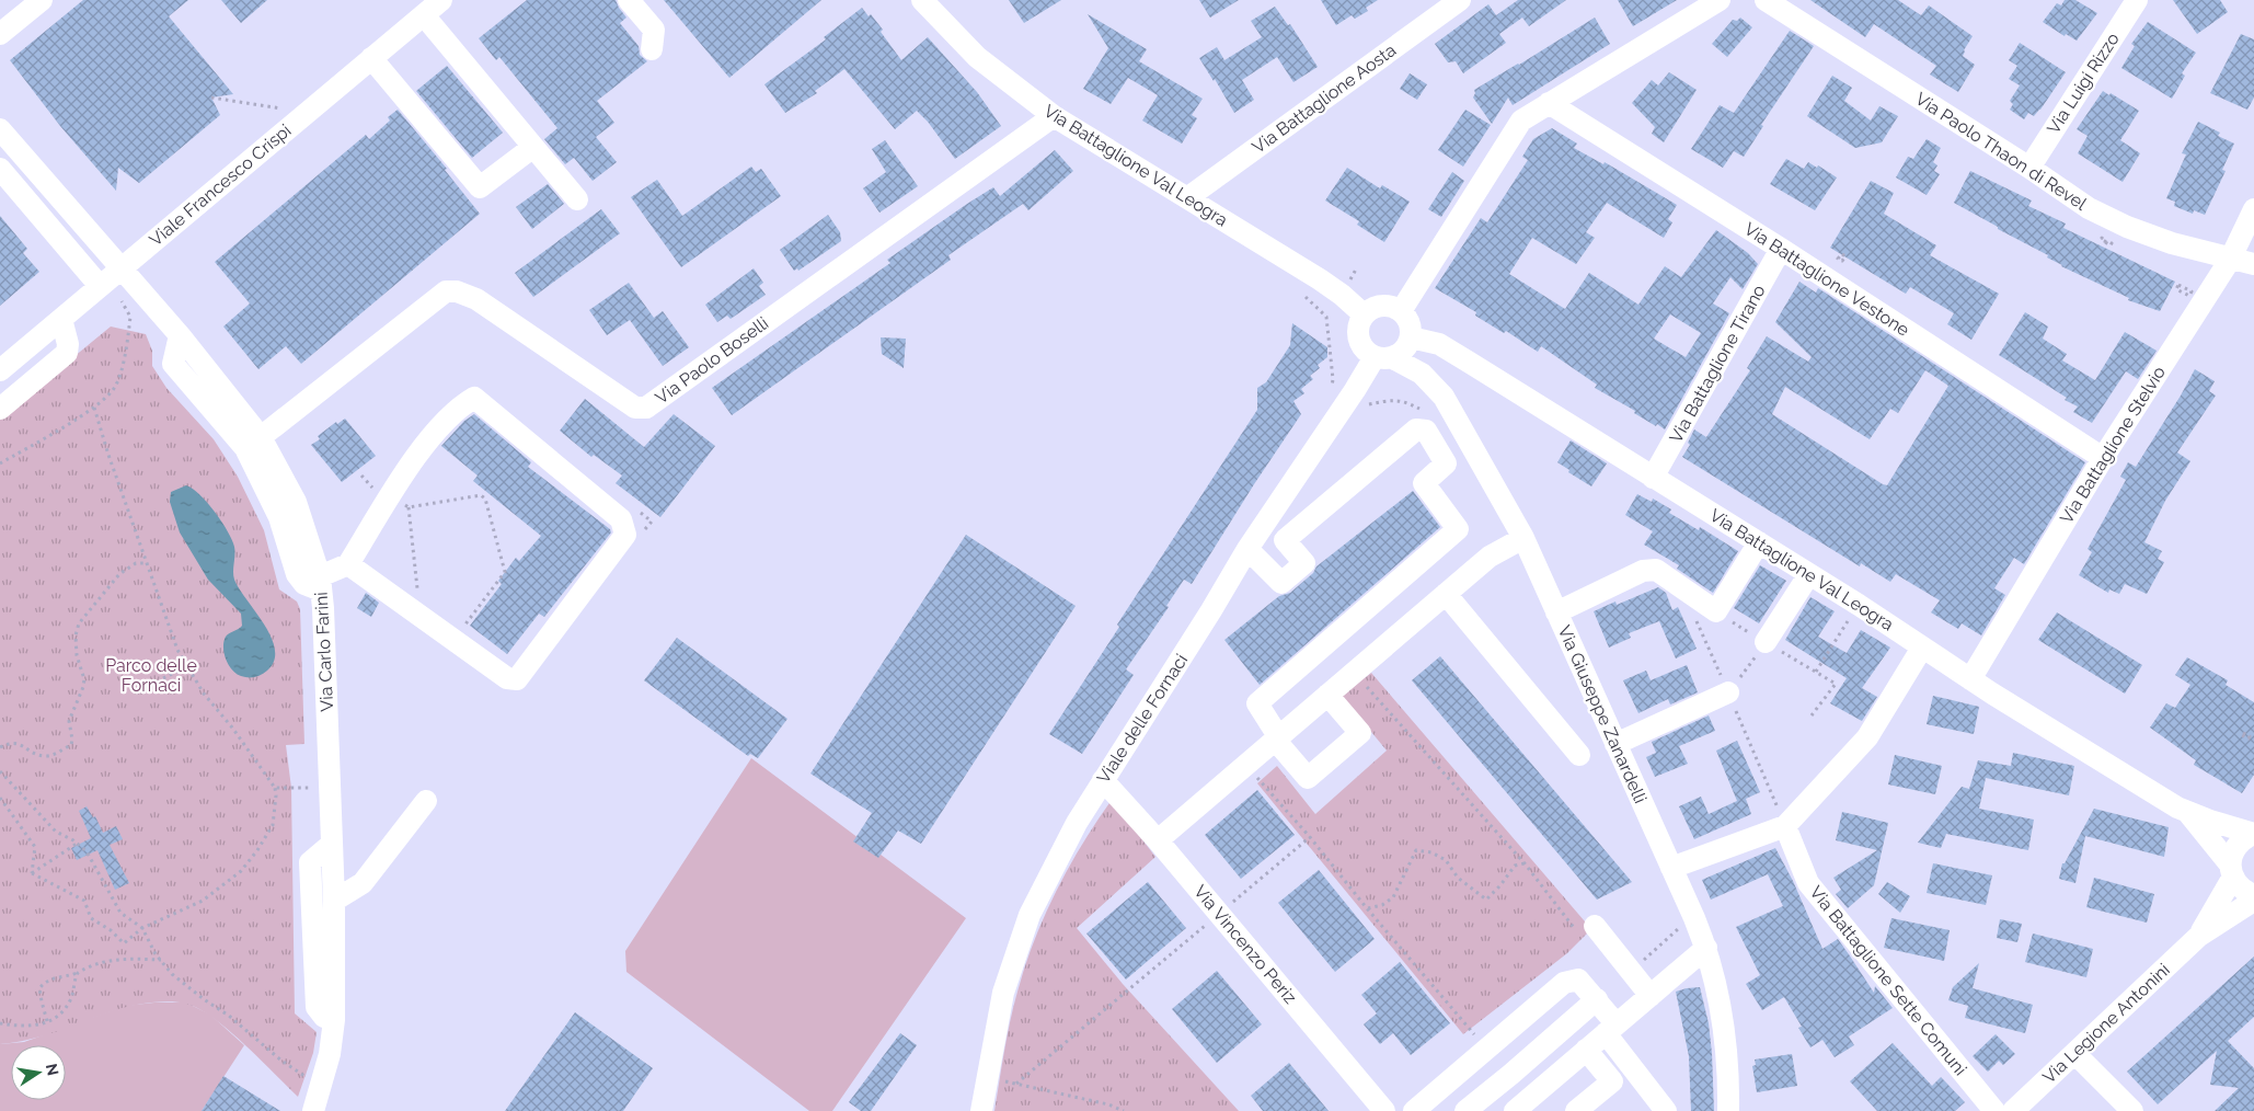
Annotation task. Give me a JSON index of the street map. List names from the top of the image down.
{
  "streets": {
    "street": [
      "Via Luigi Rizzo",
      "Via Battaglione Aosta",
      "Via Paolo Thaon di Revel",
      "Via Battaglione Val Leogra",
      "Viale Francesco Crispi",
      "Via Battaglione Vestone",
      "Via Paolo Boselli",
      "Via Battaglione Tirano",
      "Via Battaglione Stelvio",
      "Via Carlo Farini",
      "Via Giuseppe Zanardelli",
      "Viale delle Fornaci",
      "Via Vincenzo Periz",
      "Via Battaglione Sette Comuni",
      "Via Legione Antonini"
    ]
  },
  "crossings": [
    ["Via Luigi Rizzo", "Via Paolo Thaon di Revel"],
    ["Via Battaglione Aosta", "Via Battaglione Val Leogra"],
    ["Via Paolo Thaon di Revel", "Via Battaglione Stelvio"],
    ["Via Battaglione Val Leogra", "Via Paolo Boselli"],
    ["Via Battaglione Val Leogra", "Via Battaglione Tirano"],
    ["Via Battaglione Val Leogra", "Via Battaglione Stelvio"],
    ["Via Battaglione Val Leogra", "Via Giuseppe Zanardelli"],
    ["Via Battaglione Val Leogra", "Viale delle Fornaci"],
    ["Via Battaglione Val Leogra", "Via Legione Antonini"],
    ["Viale Francesco Crispi", "Via Carlo Farini"],
    ["Via Battaglione Vestone", "Via Battaglione Tirano"],
    ["Via Battaglione Vestone", "Via Battaglione Stelvio"],
    ["Via Paolo Boselli", "Via Carlo Farini"],
    ["Via Giuseppe Zanardelli", "Viale delle Fornaci"],
    ["Viale delle Fornaci", "Via Vincenzo Periz"]
  ],
  "parks": ["Parco delle Fornaci"],
  "north": "right"
}
